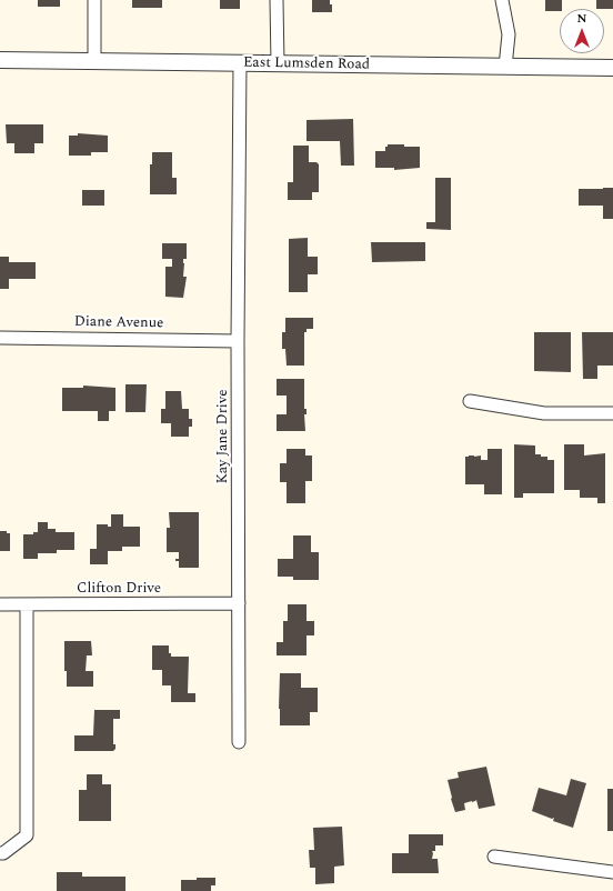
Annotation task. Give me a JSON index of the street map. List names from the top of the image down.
{
  "streets": {
    "street": [
      "East Lumsden Road",
      "Diane Avenue",
      "Kay Jane Drive",
      "Clifton Drive"
    ]
  },
  "crossings": [
    ["East Lumsden Road", "Kay Jane Drive"],
    ["Diane Avenue", "Kay Jane Drive"],
    ["Kay Jane Drive", "Clifton Drive"]
  ],
  "north": "top"
}
